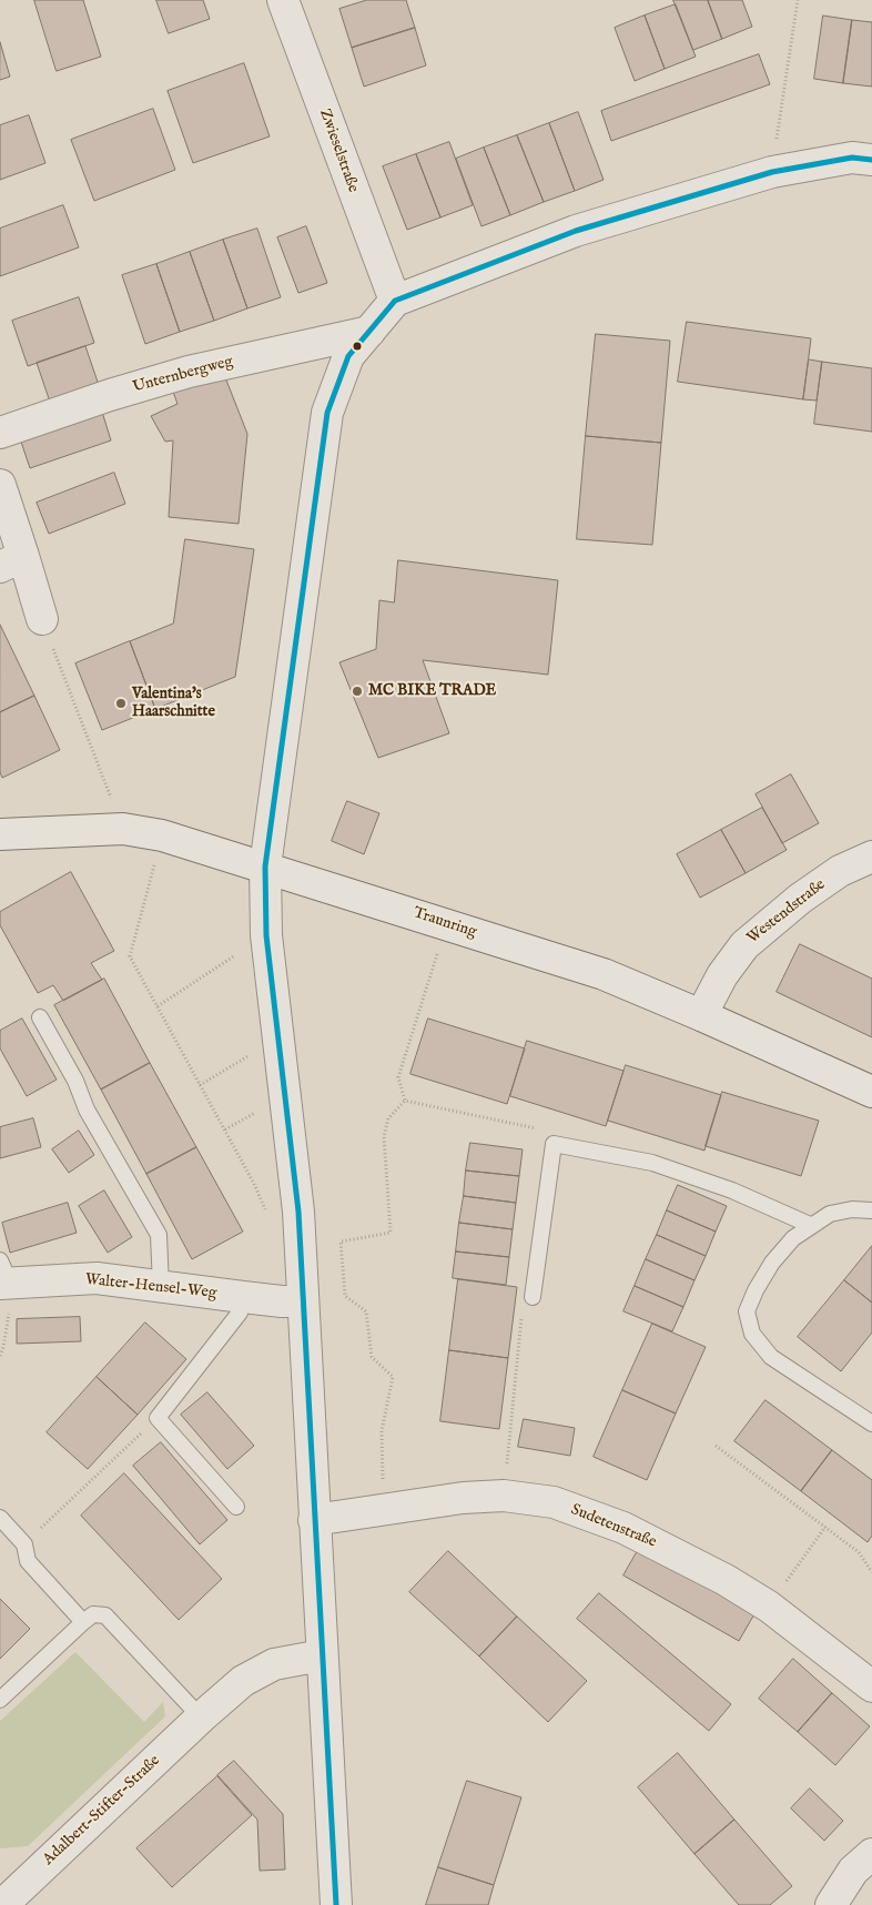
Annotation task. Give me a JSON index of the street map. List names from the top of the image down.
{
  "streets": {
    "street": [
      "Zwieselstraße",
      "Unternbergweg",
      "Westendstraße",
      "Traunring",
      "Walter-Hensel-Weg",
      "Sudetenstraße",
      "Adalbert-Stifter-Straße"
    ]
  },
  "crossings": [
    ["Westendstraße", "Traunring"]
  ],
  "places": ["MC BIKE TRADE", "Valentina's Haarschnitte"]
}
